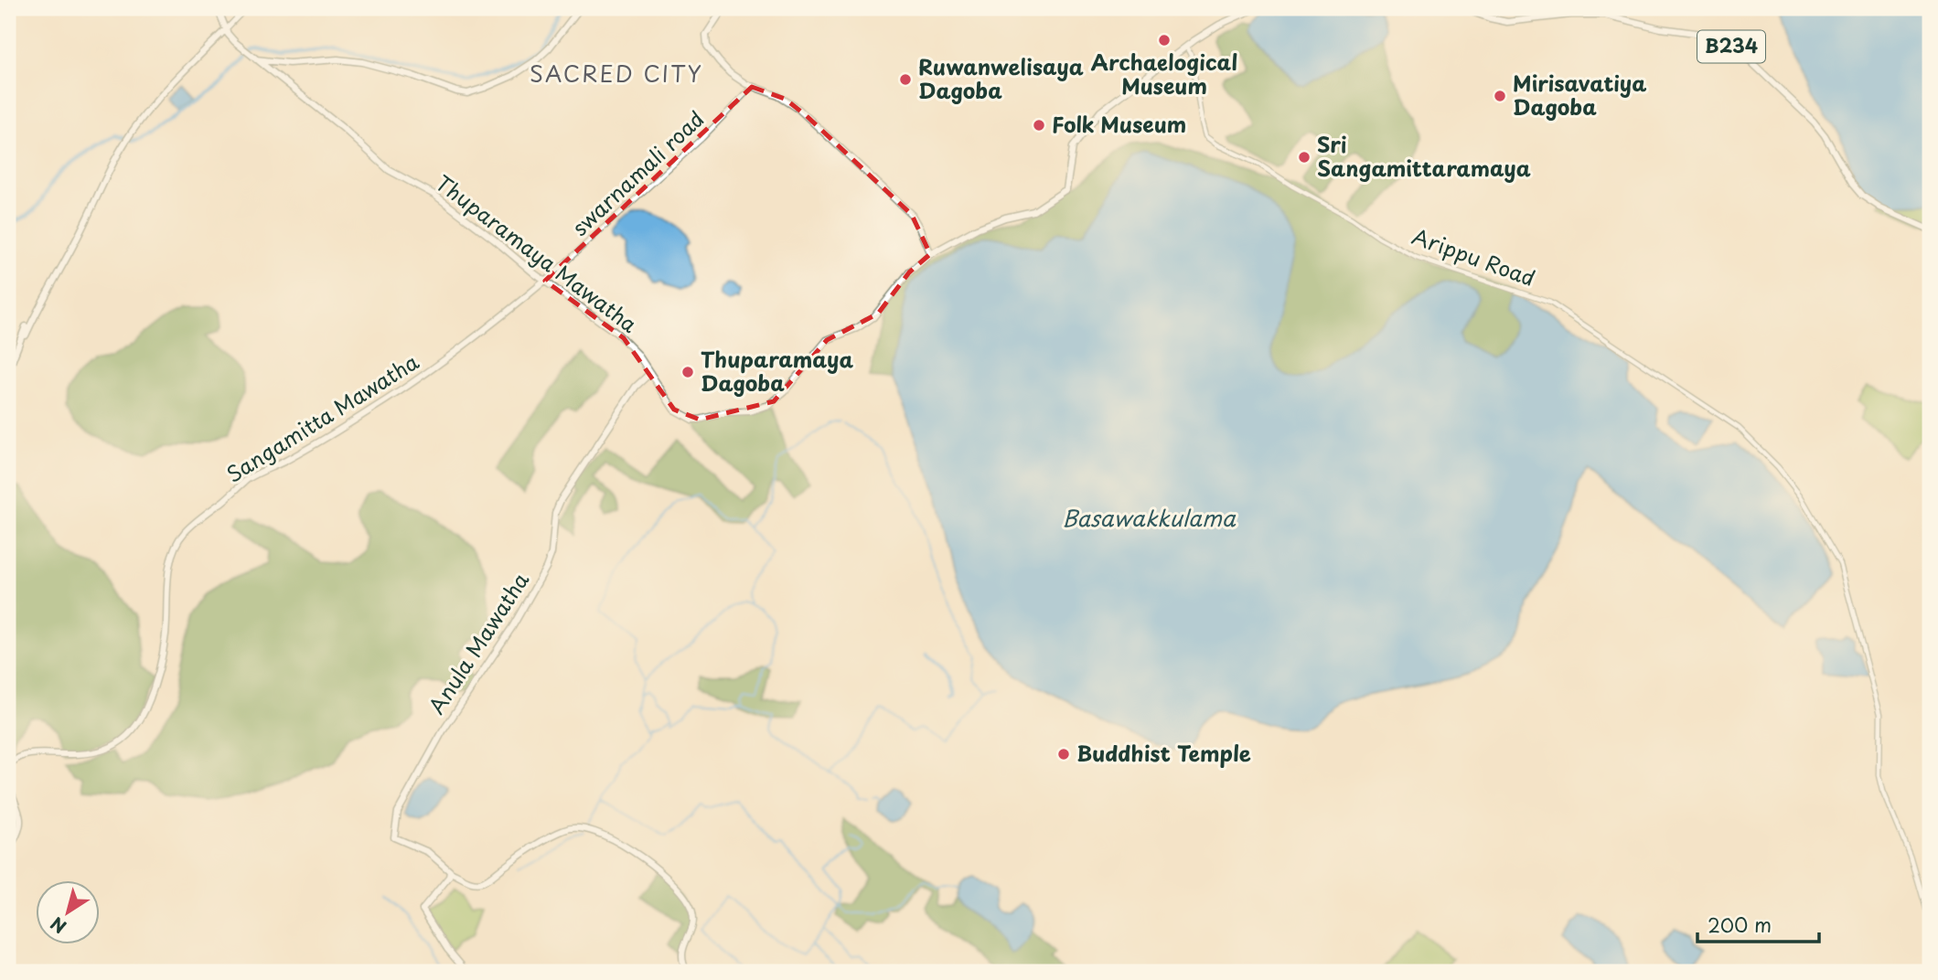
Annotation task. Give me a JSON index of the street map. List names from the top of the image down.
{
  "streets": {
    "main road": [
      "B234",
      "Thuparamaya Mawatha",
      "Sangamitta Mawatha",
      "Anula Mawatha"
    ],
    "street": ["swarnamali road", "Arippu Road"]
  },
  "crossings": [
    ["swarnamali road", "Thuparamaya Mawatha"],
    ["swarnamali road", "Sangamitta Mawatha"],
    ["Thuparamaya Mawatha", "Arippu Road"],
    ["Thuparamaya Mawatha", "Sangamitta Mawatha"],
    ["Thuparamaya Mawatha", "Anula Mawatha"]
  ],
  "districts": ["SACRED CITY"],
  "water": ["Basawakkulama"],
  "places": [
    "Archaelogical Museum",
    "Ruwanwelisaya Dagoba",
    "Mirisavatiya Dagoba",
    "Folk Museum",
    "Sri Sangamittaramaya",
    "Thuparamaya Dagoba",
    "Buddhist Temple"
  ],
  "scale_bar": "200 m",
  "north": "bottom left"
}
